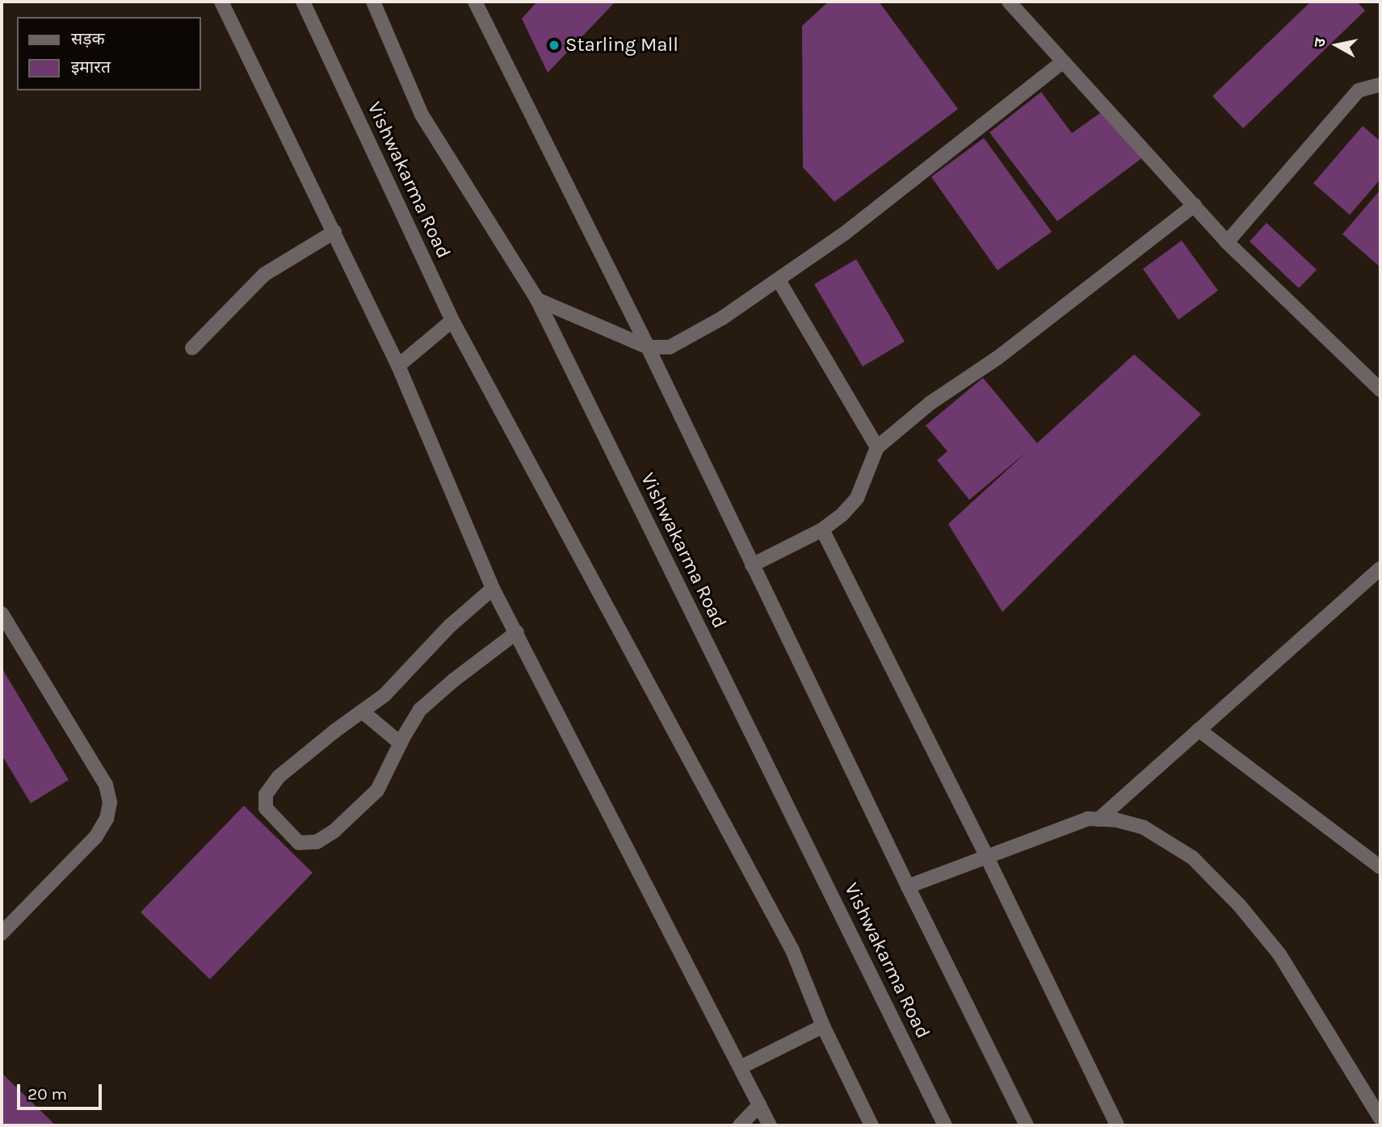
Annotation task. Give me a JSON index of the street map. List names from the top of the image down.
{
  "streets": {
    "street": ["Vishwakarma Road"]
  },
  "places": ["Starling Mall"],
  "legend": ["सड़क", "इमारत"],
  "scale_bar": "20 m",
  "north": "left"
}
